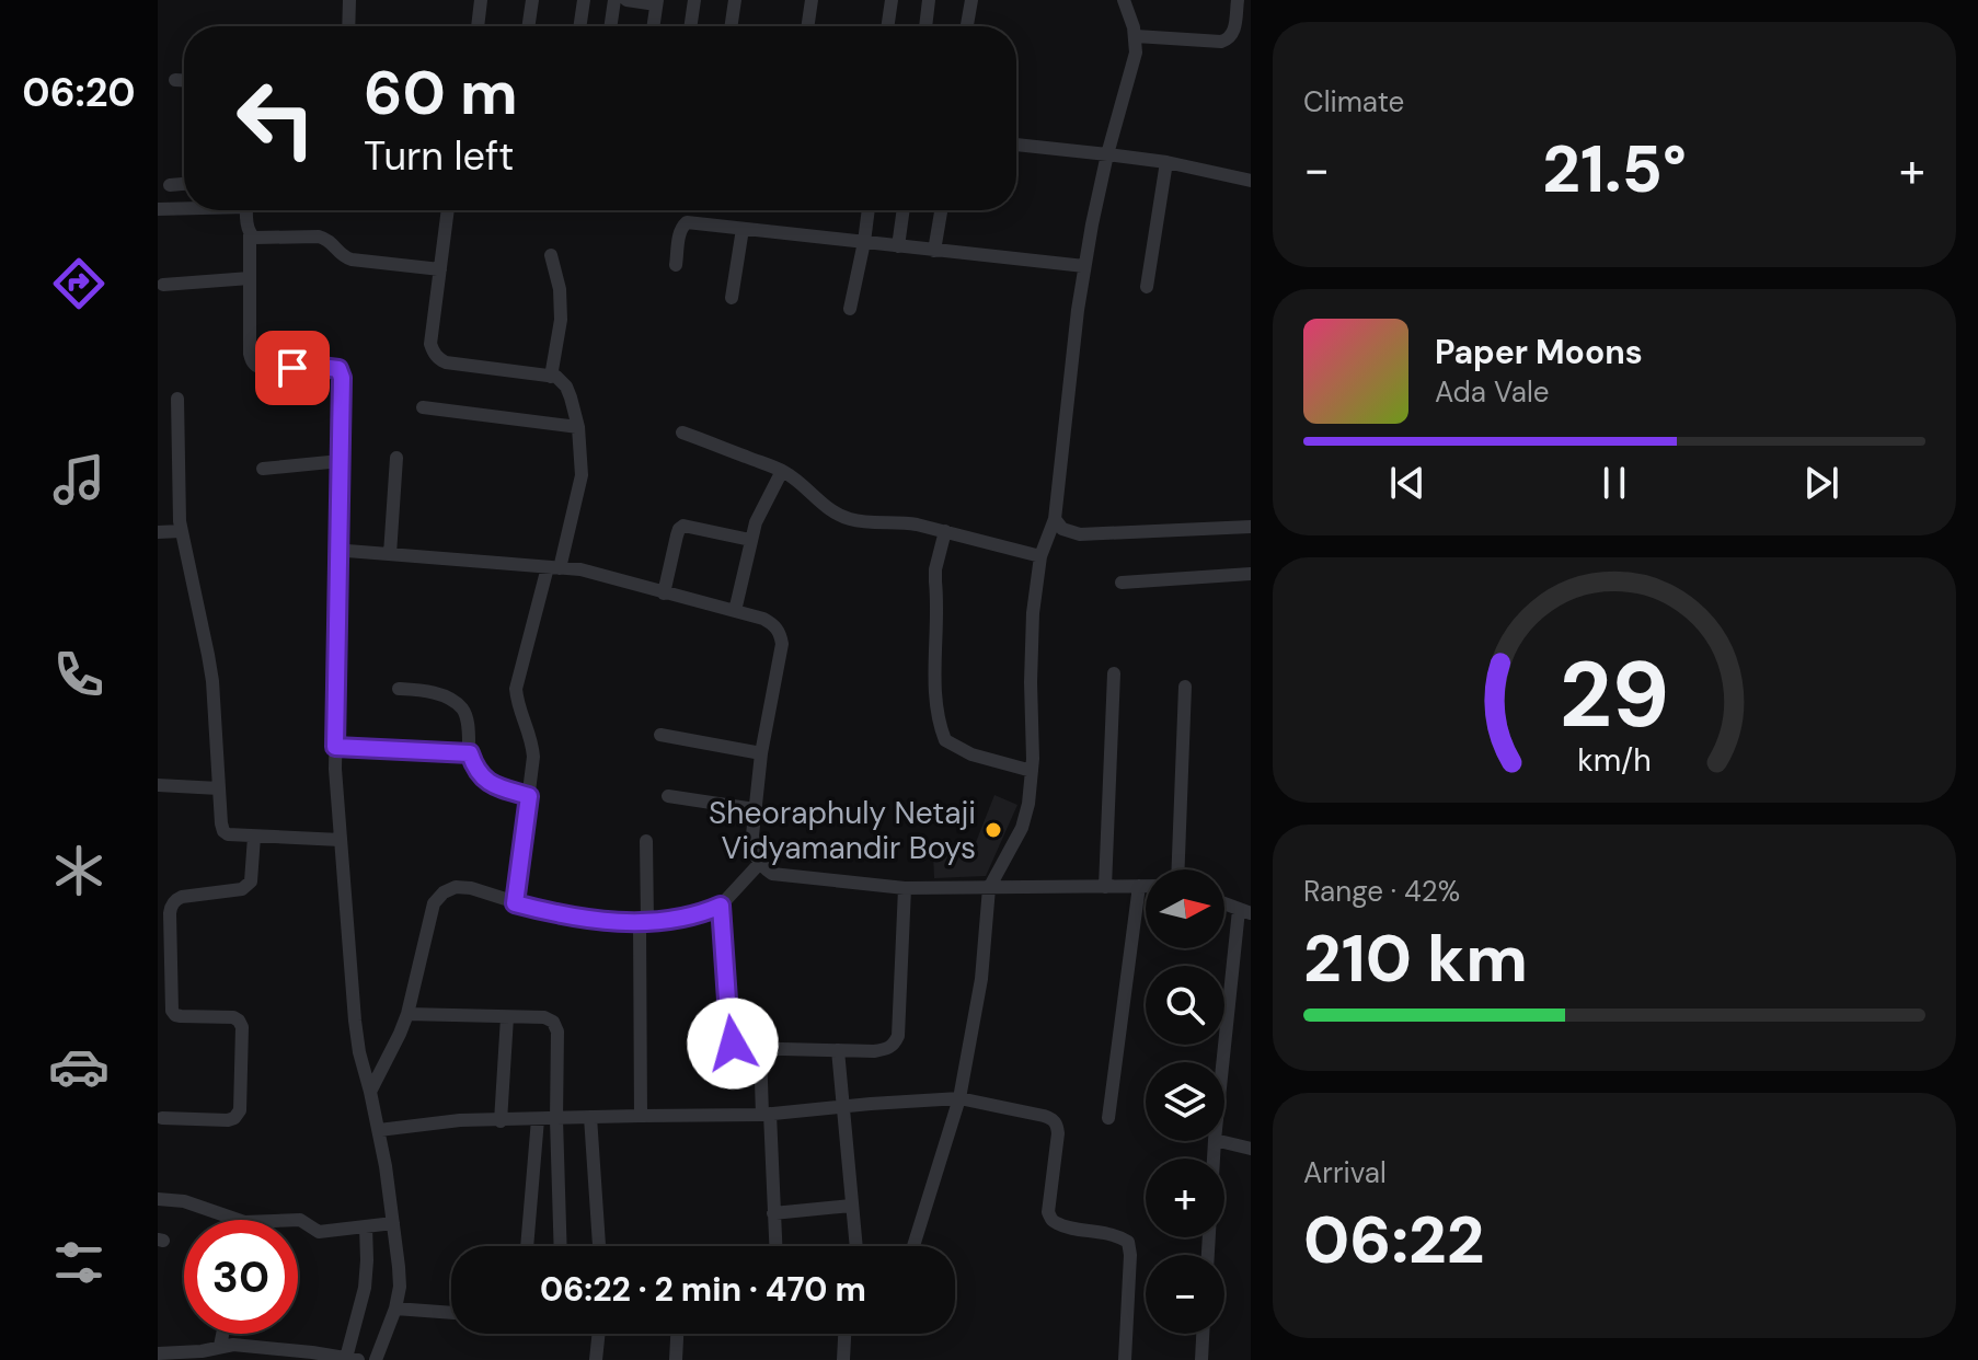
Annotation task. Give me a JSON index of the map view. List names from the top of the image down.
{
  "places": ["Sheoraphuly Netaji Vidyamandir Boys"],
  "north": "right",
  "page": {
    "tabs": "06:20",
    "tile": [
      "Climate",
      ["Range · 42%", "210 km"],
      ["Arrival", "06:22"]
    ],
    "turn": ["60 m", "Turn left"],
    "heat": ["−", "21.5°", "+"],
    "song": ["Paper Moons", "Ada Vale"],
    "map_buttons": ["+", "−"],
    "limit": "30",
    "trip": "06:22 · 2 min · 470 m",
    "gauge": ["29", "km/h"]
  }
}
